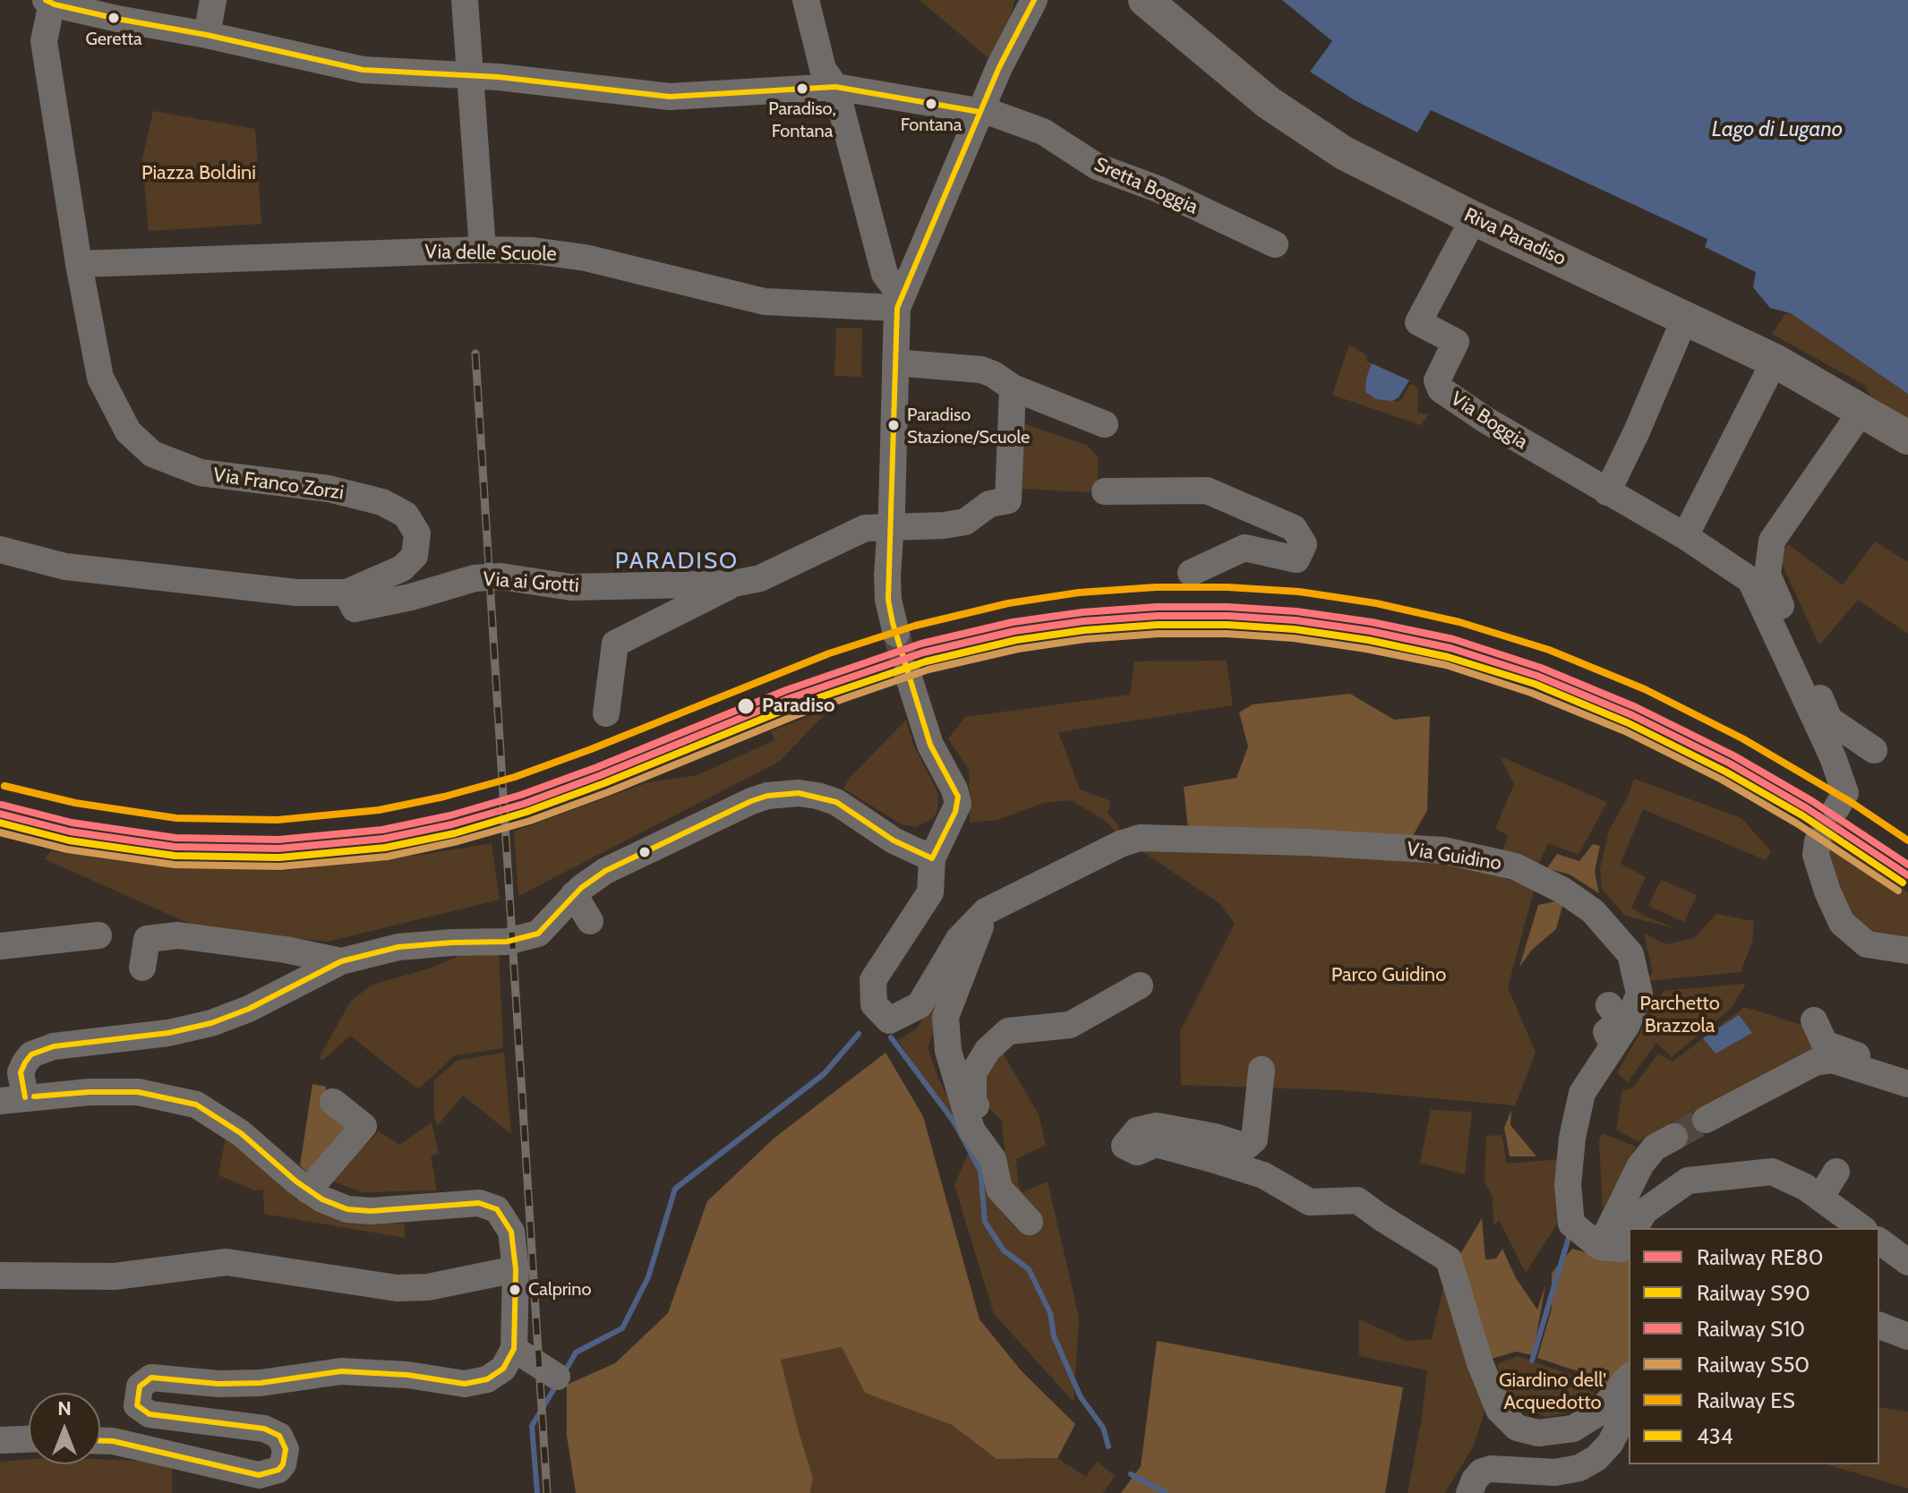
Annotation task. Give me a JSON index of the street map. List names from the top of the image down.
{
  "streets": {
    "main road": ["Riva Paradiso"],
    "street": [
      "Sretta Boggia",
      "Via delle Scuole",
      "Via Boggia",
      "Via Franco Zorzi",
      "Via ai Grotti",
      "Via Guidino"
    ]
  },
  "crossings": [
    ["Sretta Boggia", "Via Franco Zorzi"],
    ["Riva Paradiso", "Via Boggia"],
    ["Via delle Scuole", "Via Franco Zorzi"],
    ["Via Franco Zorzi", "Via ai Grotti"]
  ],
  "districts": ["PARADISO"],
  "water": ["Lago di Lugano"],
  "parks": [
    "Piazza Boldini",
    "Parco Guidino",
    "Parchetto Brazzola",
    "Giardino dell' Acquedotto"
  ],
  "places": [
    "Geretta",
    "Paradiso, Fontana",
    "Fontana",
    "Paradiso Stazione/Scuole",
    "Paradiso",
    "Calprino"
  ],
  "lines": [
    "transit line 434",
    "rail line ES",
    "rail line S10",
    "rail line RE80",
    "rail line S90",
    "rail line S50"
  ],
  "legend": [
    "Railway RE80",
    "Railway S90",
    "Railway S10",
    "Railway S50",
    "Railway ES",
    "434"
  ],
  "north": "top"
}
